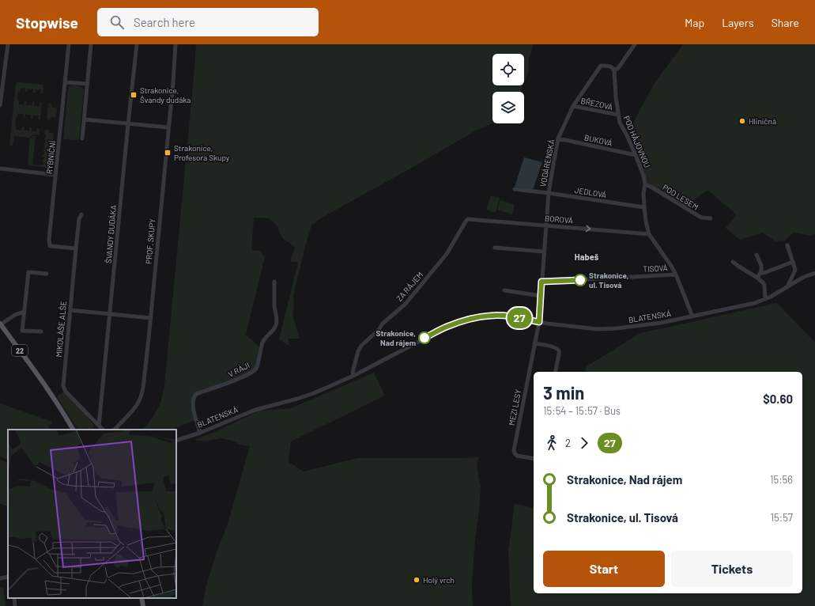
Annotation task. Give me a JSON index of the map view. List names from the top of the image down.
{
  "streets": {
    "main road": ["22"],
    "street": [
      "BŘEZOVÁ",
      "BUKOVÁ",
      "POD HÁJOVNOU",
      "RYBNIČNÍ",
      "VODÁRENSKÁ",
      "JEDLOVÁ",
      "POD LESEM",
      "BOROVÁ",
      "ŠVANDY DUDÁKA",
      "PROF. SKUPY",
      "TISOVÁ",
      "ZA RÁJEM",
      "BLATENSKÁ",
      "MIKOLÁŠE ALŠE",
      "V RÁJI",
      "MEZI LESY"
    ]
  },
  "crossings": [
    ["BŘEZOVÁ", "POD HÁJOVNOU"],
    ["BŘEZOVÁ", "VODÁRENSKÁ"],
    ["BUKOVÁ", "POD HÁJOVNOU"],
    ["BUKOVÁ", "VODÁRENSKÁ"],
    ["POD HÁJOVNOU", "VODÁRENSKÁ"],
    ["POD HÁJOVNOU", "JEDLOVÁ"],
    ["POD HÁJOVNOU", "POD LESEM"],
    ["POD HÁJOVNOU", "BOROVÁ"],
    ["POD HÁJOVNOU", "TISOVÁ"],
    ["POD HÁJOVNOU", "BLATENSKÁ"],
    ["RYBNIČNÍ", "MIKOLÁŠE ALŠE"],
    ["VODÁRENSKÁ", "JEDLOVÁ"],
    ["VODÁRENSKÁ", "BOROVÁ"],
    ["VODÁRENSKÁ", "TISOVÁ"],
    ["VODÁRENSKÁ", "BLATENSKÁ"],
    ["VODÁRENSKÁ", "MEZI LESY"],
    ["BOROVÁ", "ZA RÁJEM"],
    ["ŠVANDY DUDÁKA", "MIKOLÁŠE ALŠE"],
    ["ZA RÁJEM", "BLATENSKÁ"],
    ["BLATENSKÁ", "V RÁJI"],
    ["BLATENSKÁ", "MEZI LESY"]
  ],
  "one_way": ["BOROVÁ"],
  "districts": ["Habeš"],
  "places": {
    "transit": ["Strakonice, Švandy dudáka", "Strakonice, Profesora Skupy"],
    "other": [
      "Hliničná",
      "Strakonice, ul. Tisová",
      "Strakonice, Nad rájem",
      "Holý vrch"
    ]
  },
  "lines": ["bus line 27"],
  "page": {
    "header": "Stopwise",
    "search": "Search here",
    "nav": ["Map", "Layers", "Share"],
    "on_map": "27",
    "heading": ["3 min", "15:54 – 15:57 · Bus", "$0.60"],
    "legs": ["2", "27"],
    "list": [
      {
        "name": "Strakonice, Nad rájem",
        "value": "15:56"
      },
      {
        "name": "Strakonice, ul. Tisová",
        "value": "15:57"
      }
    ],
    "buttons": ["Start", "Tickets"]
  }
}
